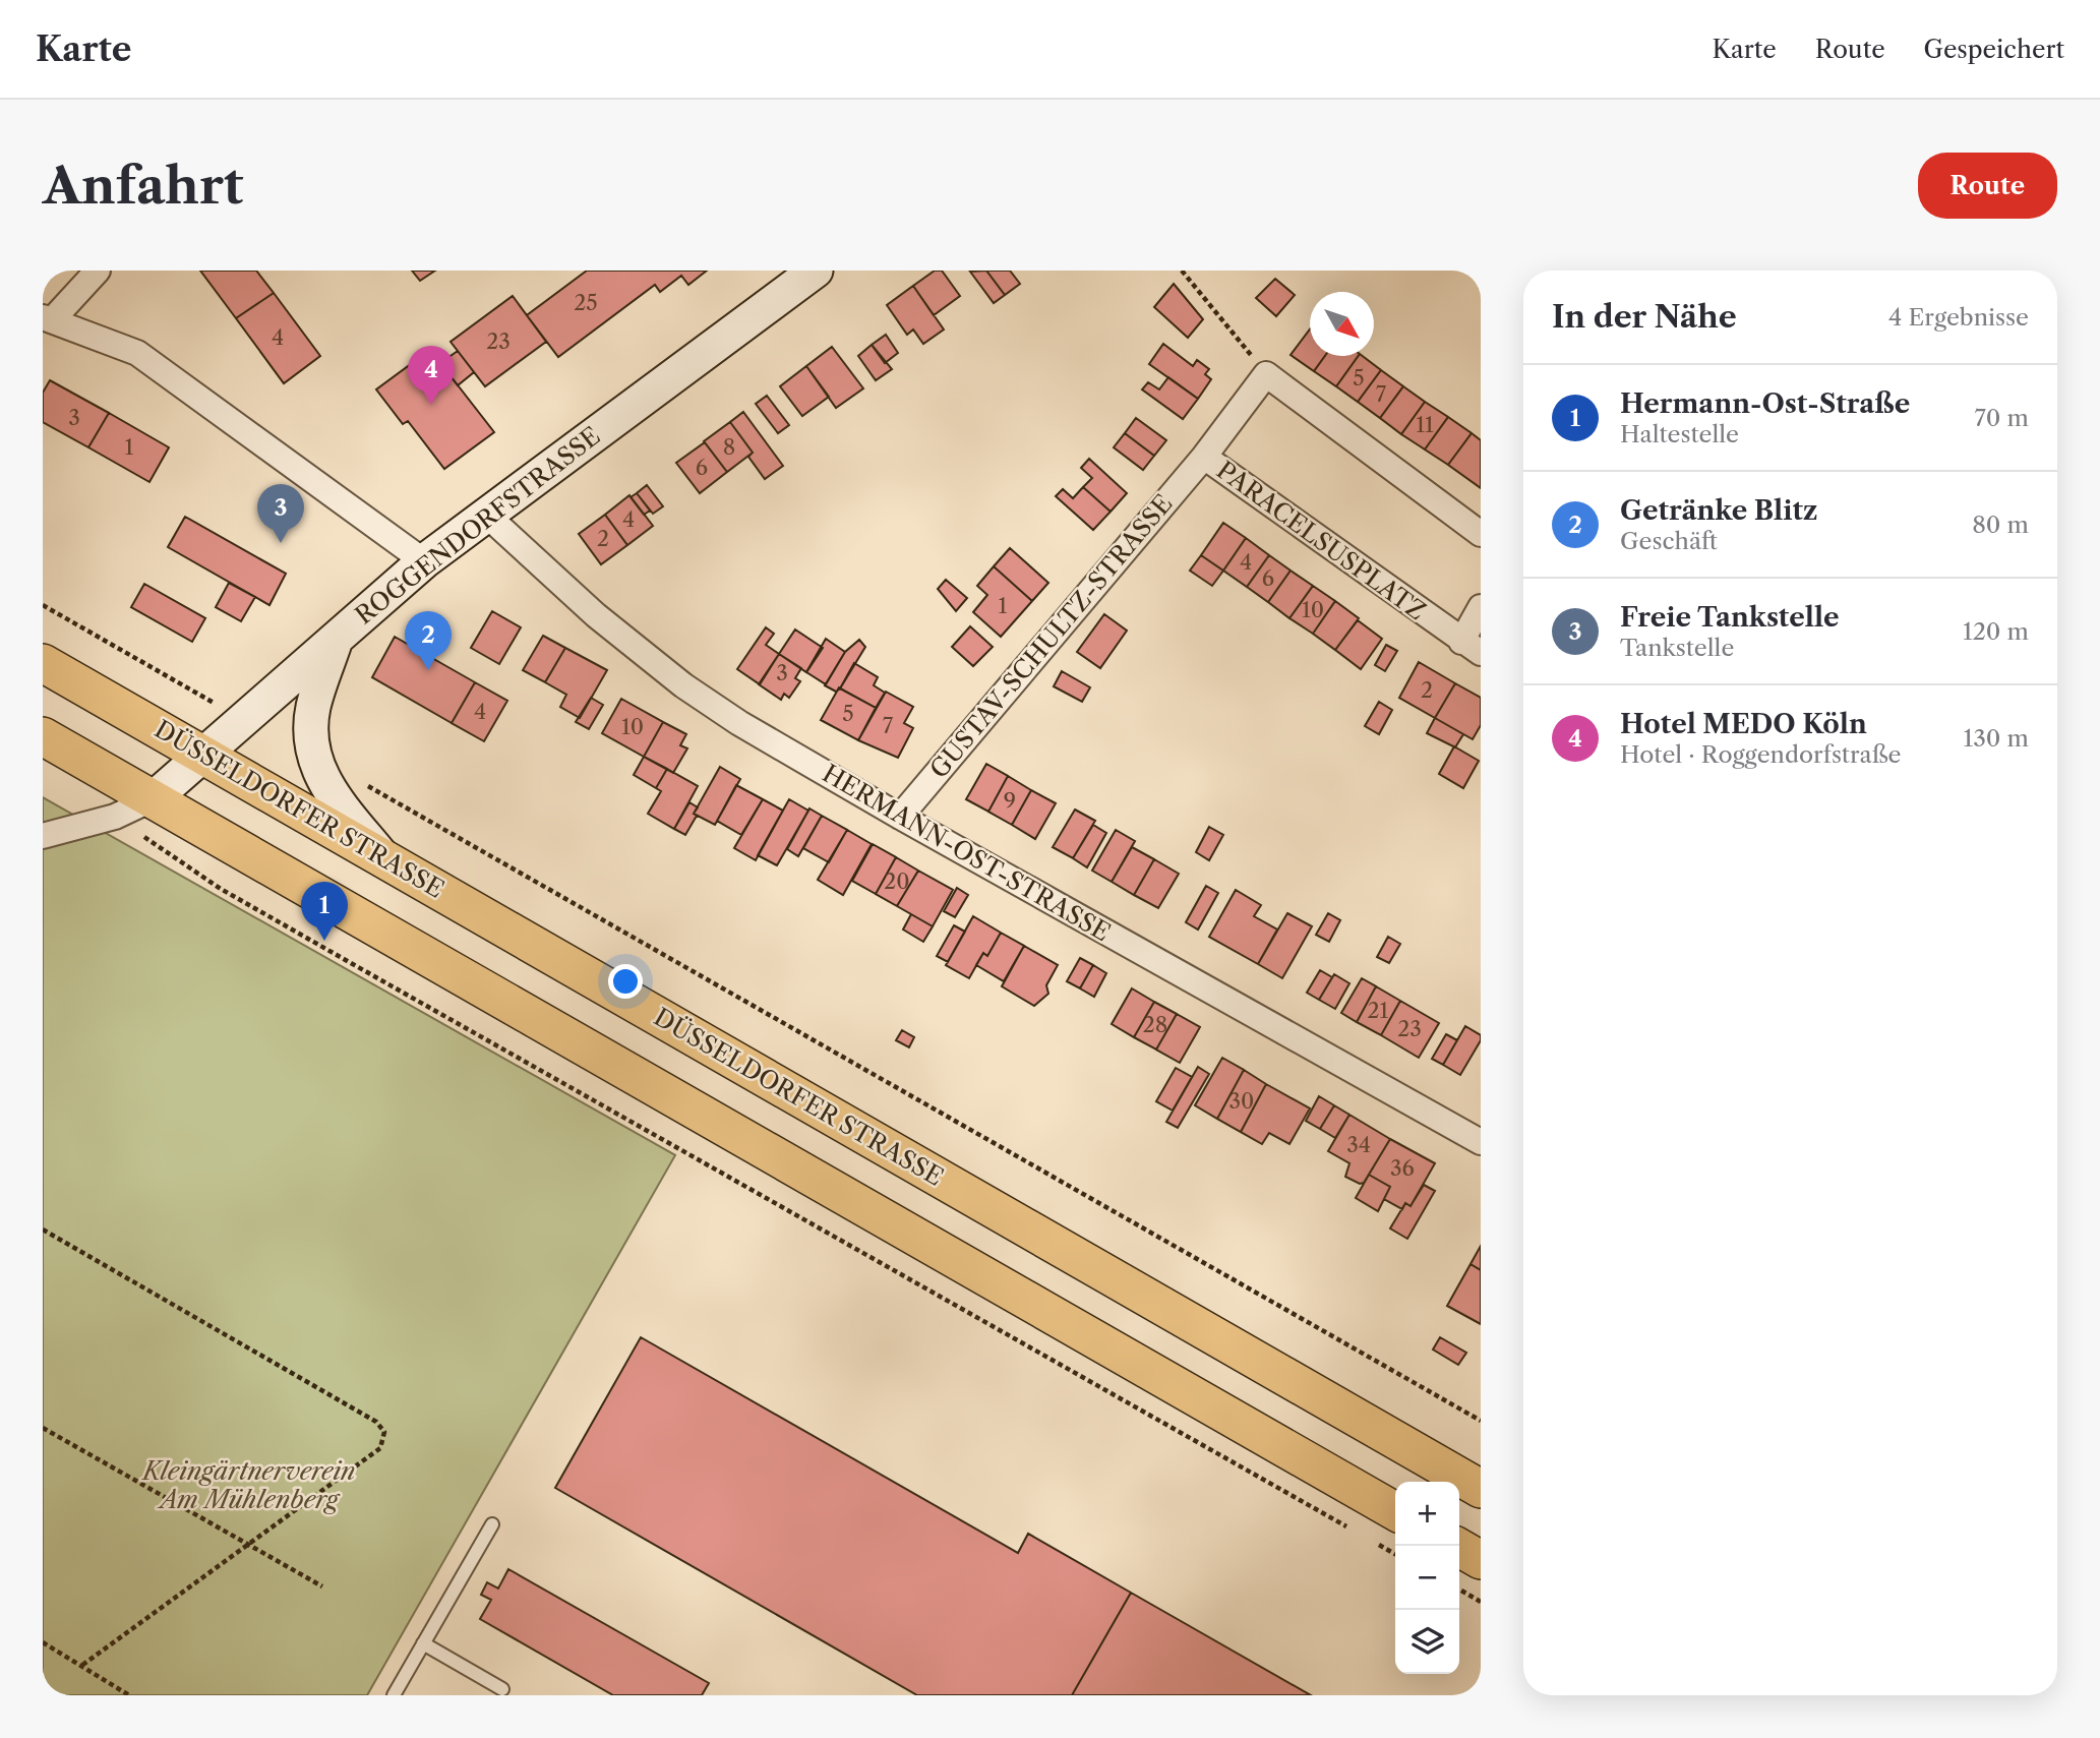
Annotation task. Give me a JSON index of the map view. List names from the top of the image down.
{
  "streets": {
    "main road": ["DÜSSELDORFER STRASSE"],
    "street": [
      "ROGGENDORFSTRASSE",
      "PARACELSUSPLATZ",
      "GUSTAV-SCHULTZ-STRASSE",
      "HERMANN-OST-STRASSE"
    ]
  },
  "crossings": [
    ["ROGGENDORFSTRASSE", "DÜSSELDORFER STRASSE"],
    ["ROGGENDORFSTRASSE", "HERMANN-OST-STRASSE"],
    ["PARACELSUSPLATZ", "GUSTAV-SCHULTZ-STRASSE"],
    ["GUSTAV-SCHULTZ-STRASSE", "HERMANN-OST-STRASSE"]
  ],
  "parks": ["Kleingärtnerverein Am Mühlenberg"],
  "house_numbers": [
    "25",
    "4",
    "23",
    "5",
    "7",
    "3",
    "11",
    "1",
    "8",
    "6",
    "4",
    "2",
    "4",
    "6",
    "1",
    "10",
    "3",
    "2",
    "4",
    "5",
    "7",
    "10",
    "9",
    "20",
    "21",
    "28",
    "23",
    "30",
    "34",
    "36"
  ],
  "north": "bottom right",
  "page": {
    "header": "Karte",
    "nav": ["Karte", "Route", "Gespeichert"],
    "buttons": "Route",
    "title": "Anfahrt",
    "heading": ["In der Nähe", "4 Ergebnisse"],
    "pins": [
      "4",
      "3",
      "2",
      "1"
    ],
    "list": [
      {
        "mark": "1",
        "name": "Hermann-Ost-Straße",
        "note": "Haltestelle",
        "value": "70 m"
      },
      {
        "mark": "2",
        "name": "Getränke Blitz",
        "note": "Geschäft",
        "value": "80 m"
      },
      {
        "mark": "3",
        "name": "Freie Tankstelle",
        "note": "Tankstelle",
        "value": "120 m"
      },
      {
        "mark": "4",
        "name": "Hotel MEDO Köln",
        "note": "Hotel · Roggendorfstraße",
        "value": "130 m"
      }
    ],
    "map_buttons": ["+", "−"]
  }
}
